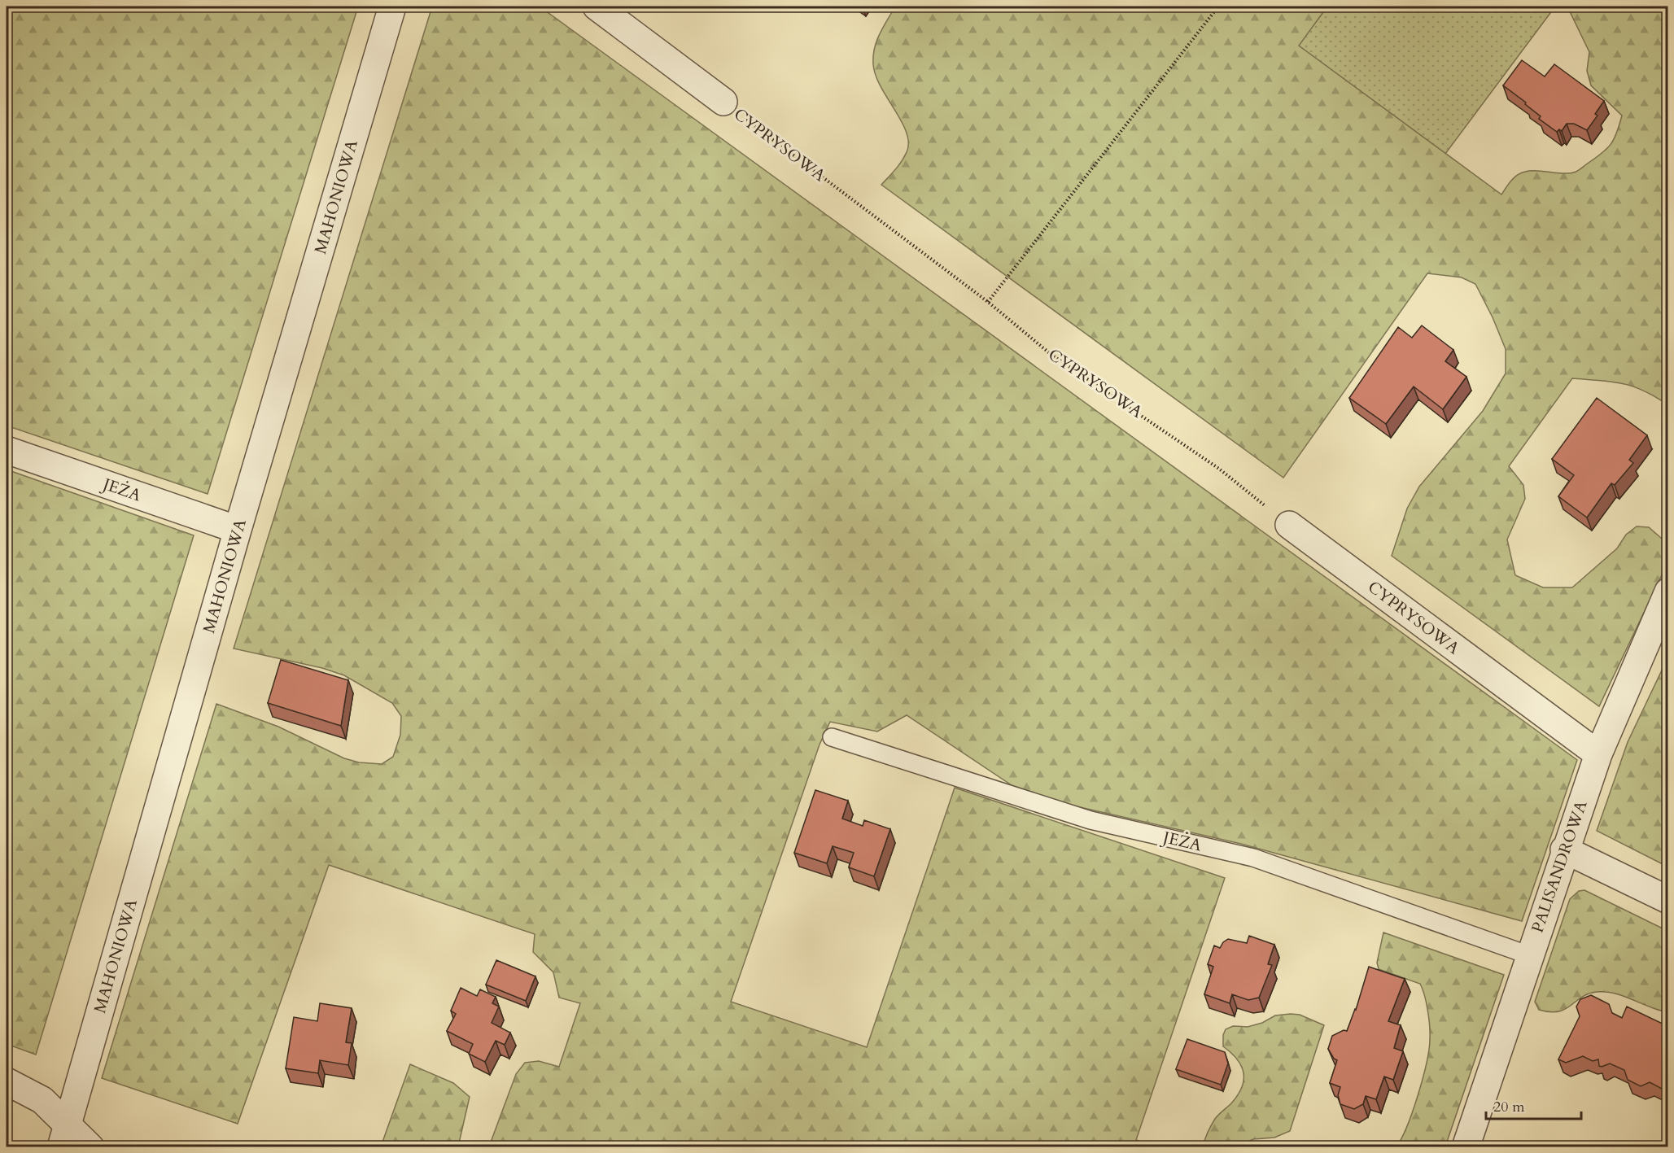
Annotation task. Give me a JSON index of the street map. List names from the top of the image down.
{
  "streets": {
    "street": [
      "CYPRYSOWA",
      "MAHONIOWA",
      "JEŻA",
      "PALISANDROWA"
    ]
  },
  "crossings": [
    ["CYPRYSOWA", "PALISANDROWA"],
    ["MAHONIOWA", "JEŻA"],
    ["JEŻA", "PALISANDROWA"]
  ],
  "scale_bar": "20 m"
}
